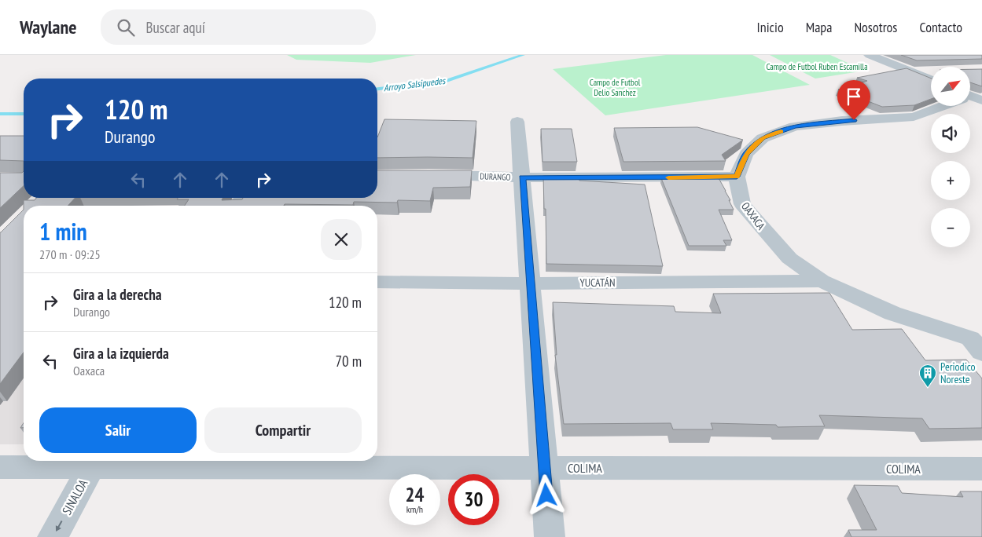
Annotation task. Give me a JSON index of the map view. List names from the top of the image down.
{
  "streets": {
    "street": [
      "DURANGO",
      "OAXACA",
      "YUCATÁN",
      "COLIMA",
      "SINALOA"
    ]
  },
  "crossings": [
    ["DURANGO", "OAXACA"],
    ["OAXACA", "YUCATÁN"],
    ["COLIMA", "SINALOA"]
  ],
  "one_way": ["SINALOA"],
  "water": ["Arroyo Salsipuedes"],
  "parks": ["Campo de Futbol Ruben Escamilla", "Campo de Futbol Delio Sanchez"],
  "places": {
    "building": ["Periodico Noreste"]
  },
  "north": "top right",
  "page": {
    "header": "Waylane",
    "search": "Buscar aquí",
    "nav": [
      "Inicio",
      "Mapa",
      "Nosotros",
      "Contacto"
    ],
    "map_buttons": ["+", "−"],
    "turn": ["120 m", "Durango"],
    "heading": ["1 min", "270 m · 09:25"],
    "list": [
      {
        "name": "Gira a la derecha",
        "note": "Durango",
        "value": "120 m"
      },
      {
        "name": "Gira a la izquierda",
        "note": "Oaxaca",
        "value": "70 m"
      }
    ],
    "buttons": ["Salir", "Compartir"],
    "speed": "24 km/h",
    "limit": "30"
  }
}
